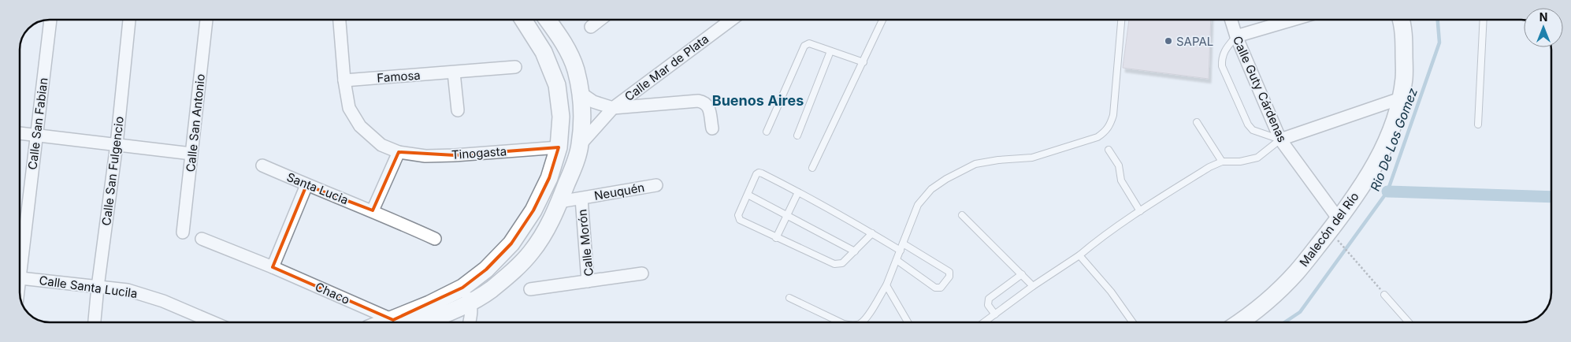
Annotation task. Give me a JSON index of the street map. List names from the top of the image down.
{
  "streets": {
    "street": [
      "Calle Mar de Plata",
      "Famosa",
      "Calle Guty Cárdenas",
      "Calle San Antonio",
      "Calle San Fabian",
      "Tinogasta",
      "Calle San Fulgencio",
      "Santa Lucia",
      "Neuquén",
      "Malecón del Río",
      "Calle Morón",
      "Calle Santa Lucila",
      "Chaco"
    ]
  },
  "crossings": [
    ["Famosa", "Tinogasta"],
    ["Calle Guty Cárdenas", "Malecón del Río"],
    ["Calle San Fulgencio", "Calle Santa Lucila"],
    ["Neuquén", "Calle Morón"]
  ],
  "districts": ["Buenos Aires"],
  "water": ["Rio De Los Gomez"],
  "places": ["SAPAL"],
  "north": "top"
}
